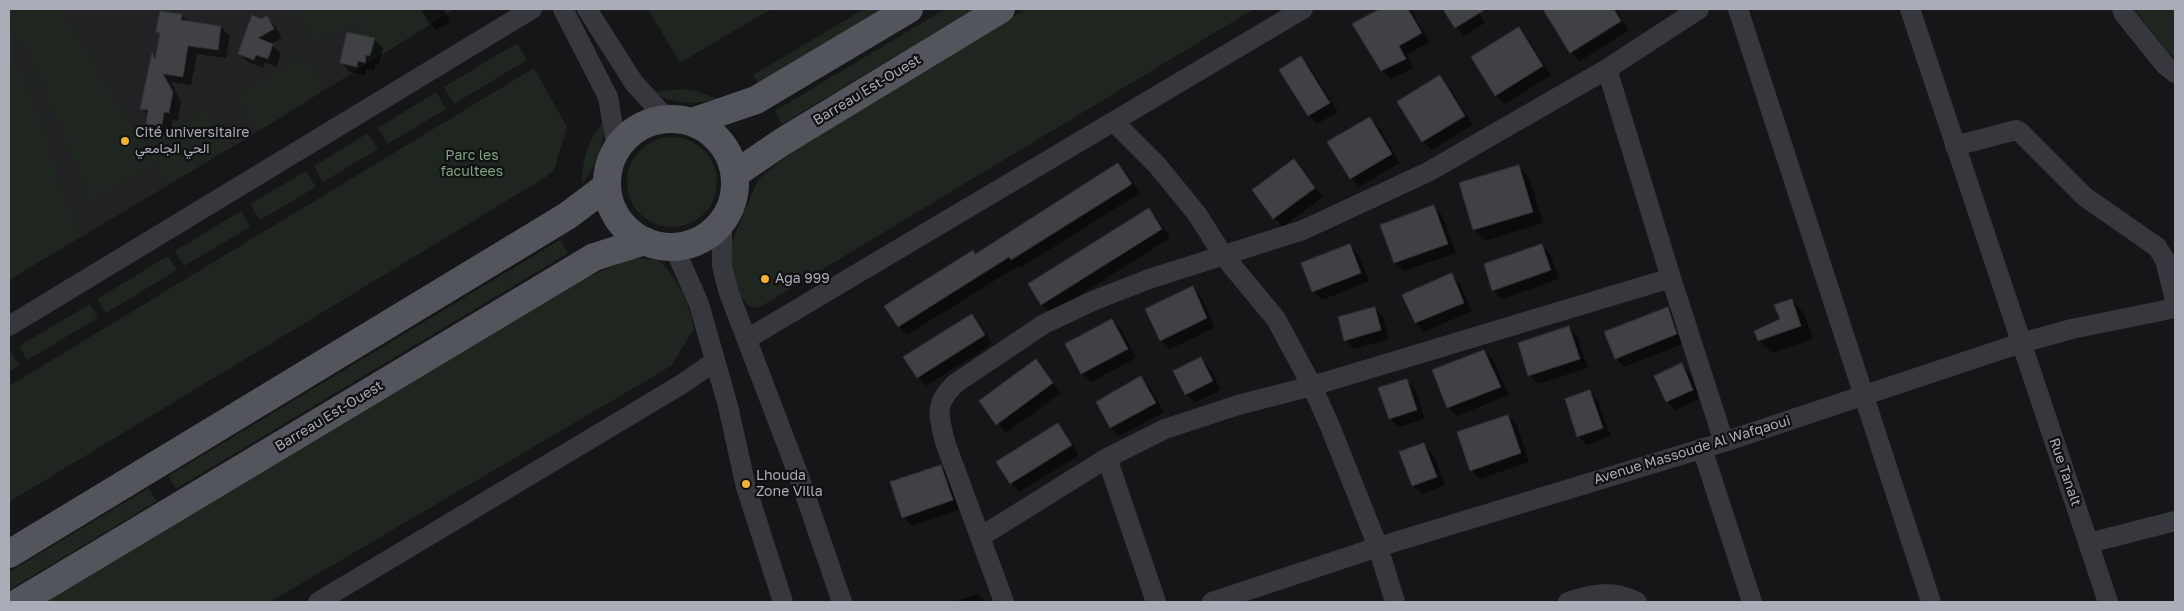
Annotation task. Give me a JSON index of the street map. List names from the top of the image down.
{
  "streets": {
    "main road": ["Barreau Est-Ouest"],
    "street": ["Avenue Massoude Al Wafqaoui", "Rue Tanalt"]
  },
  "crossings": [
    ["Avenue Massoude Al Wafqaoui", "Rue Tanalt"]
  ],
  "parks": ["Parc les facultees"],
  "places": ["Cité universitaire الحي الجامعي", "Aga 999", "Lhouda Zone Villa"]
}
